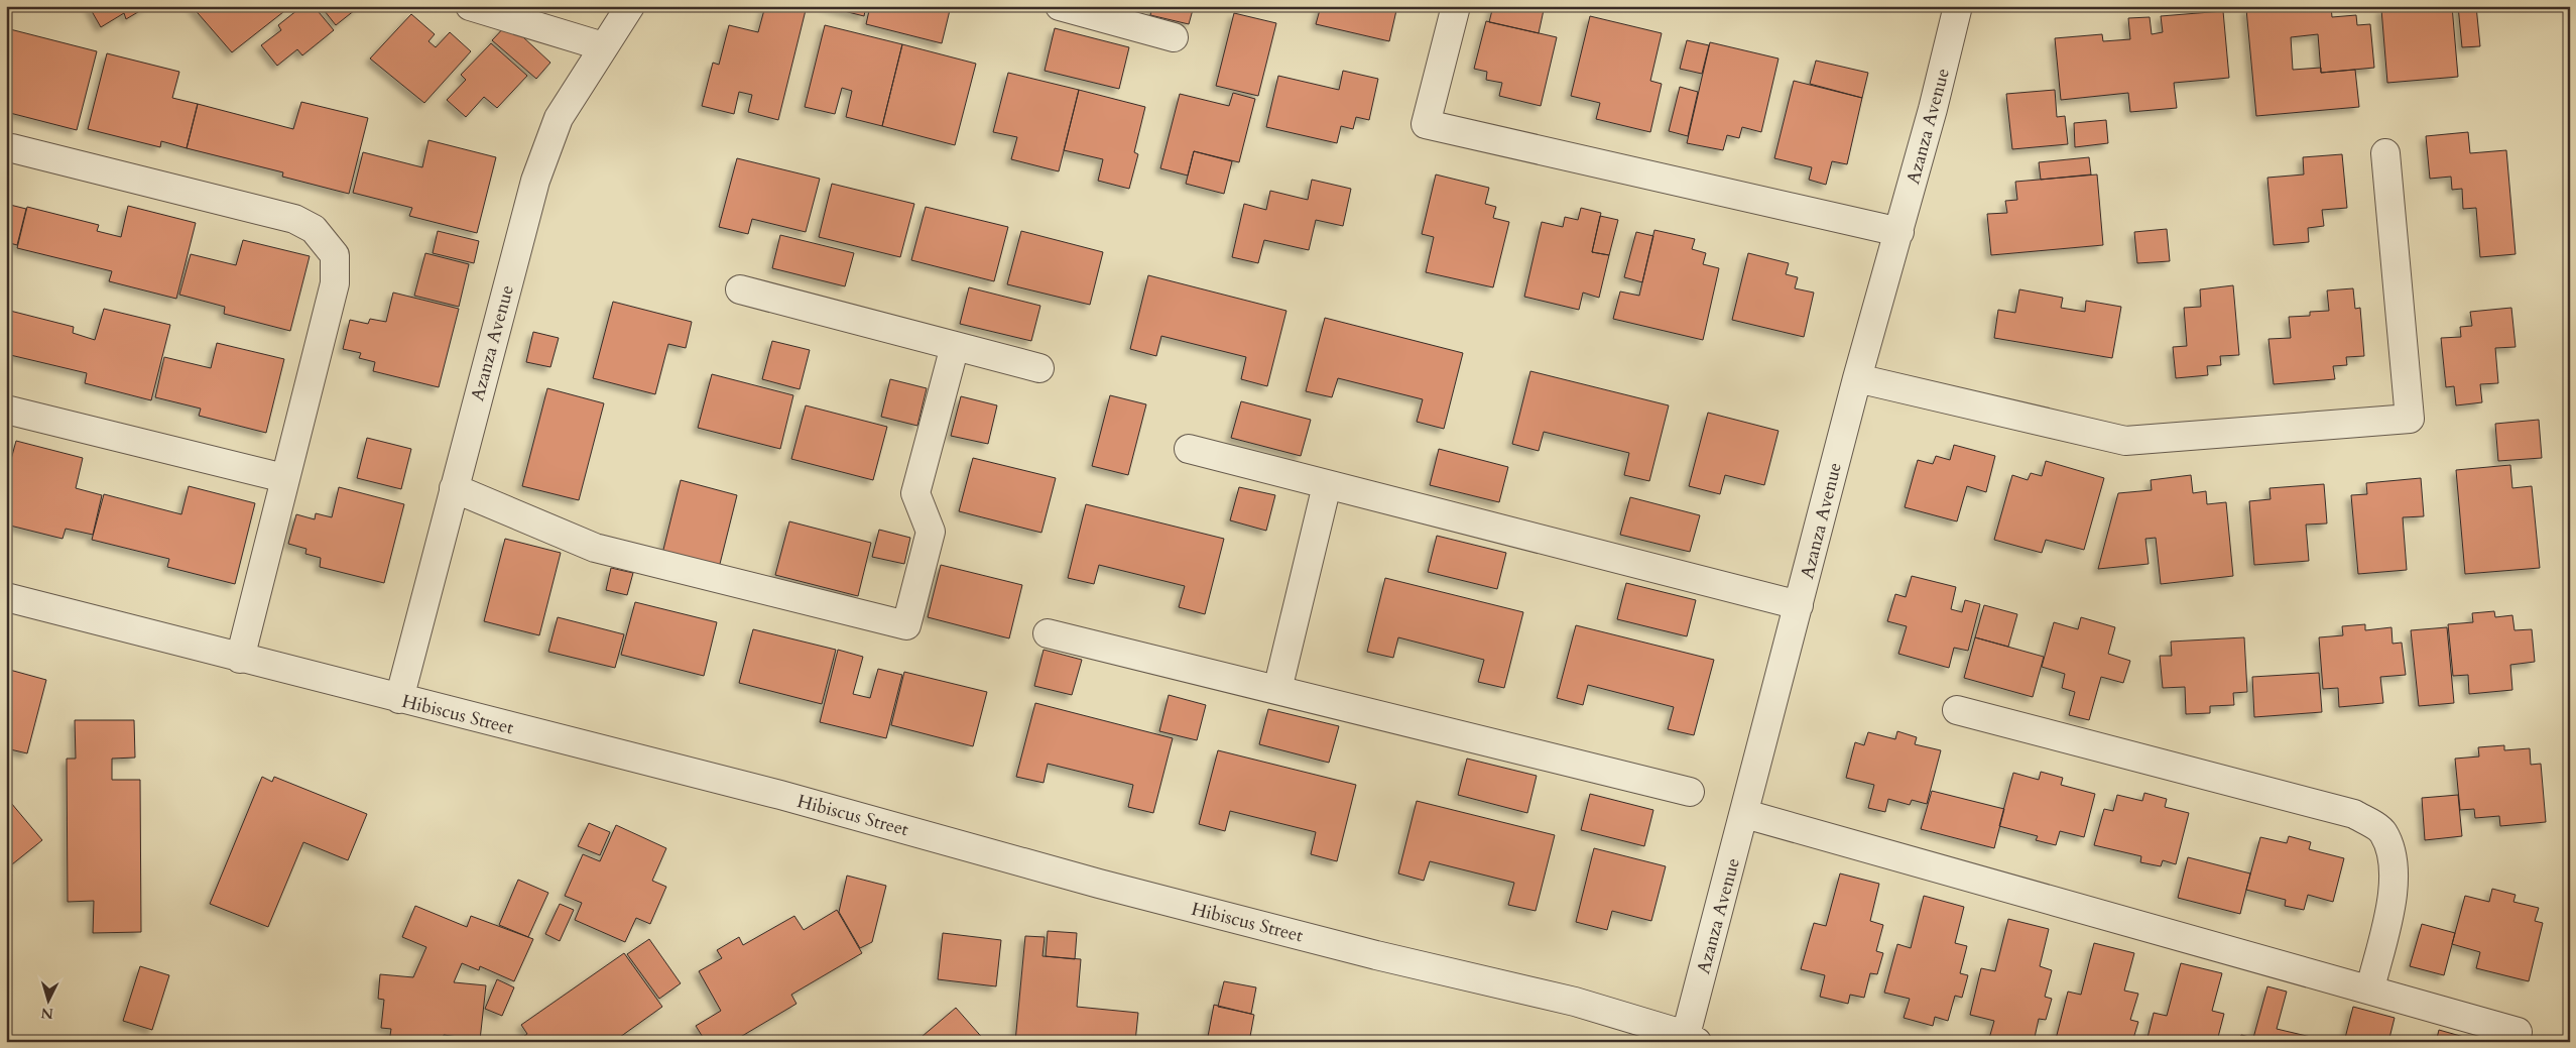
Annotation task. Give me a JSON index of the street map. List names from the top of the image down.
{
  "streets": {
    "street": ["Azanza Avenue", "Hibiscus Street"]
  },
  "crossings": [
    ["Azanza Avenue", "Hibiscus Street"]
  ],
  "north": "bottom"
}
